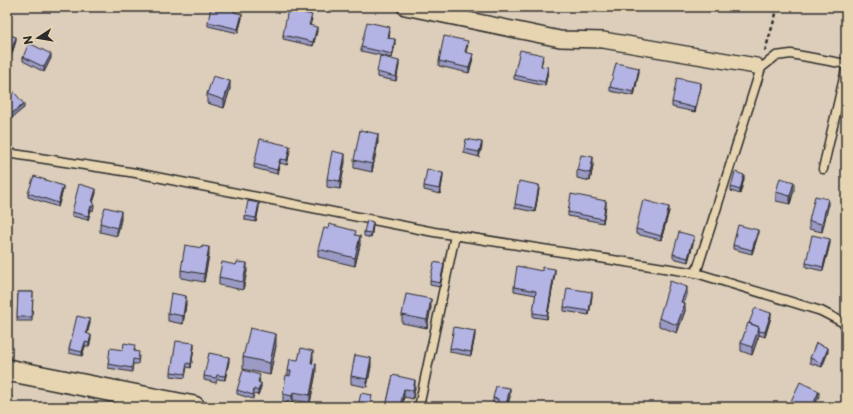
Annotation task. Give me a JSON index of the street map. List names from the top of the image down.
{
  "north": "left"
}
